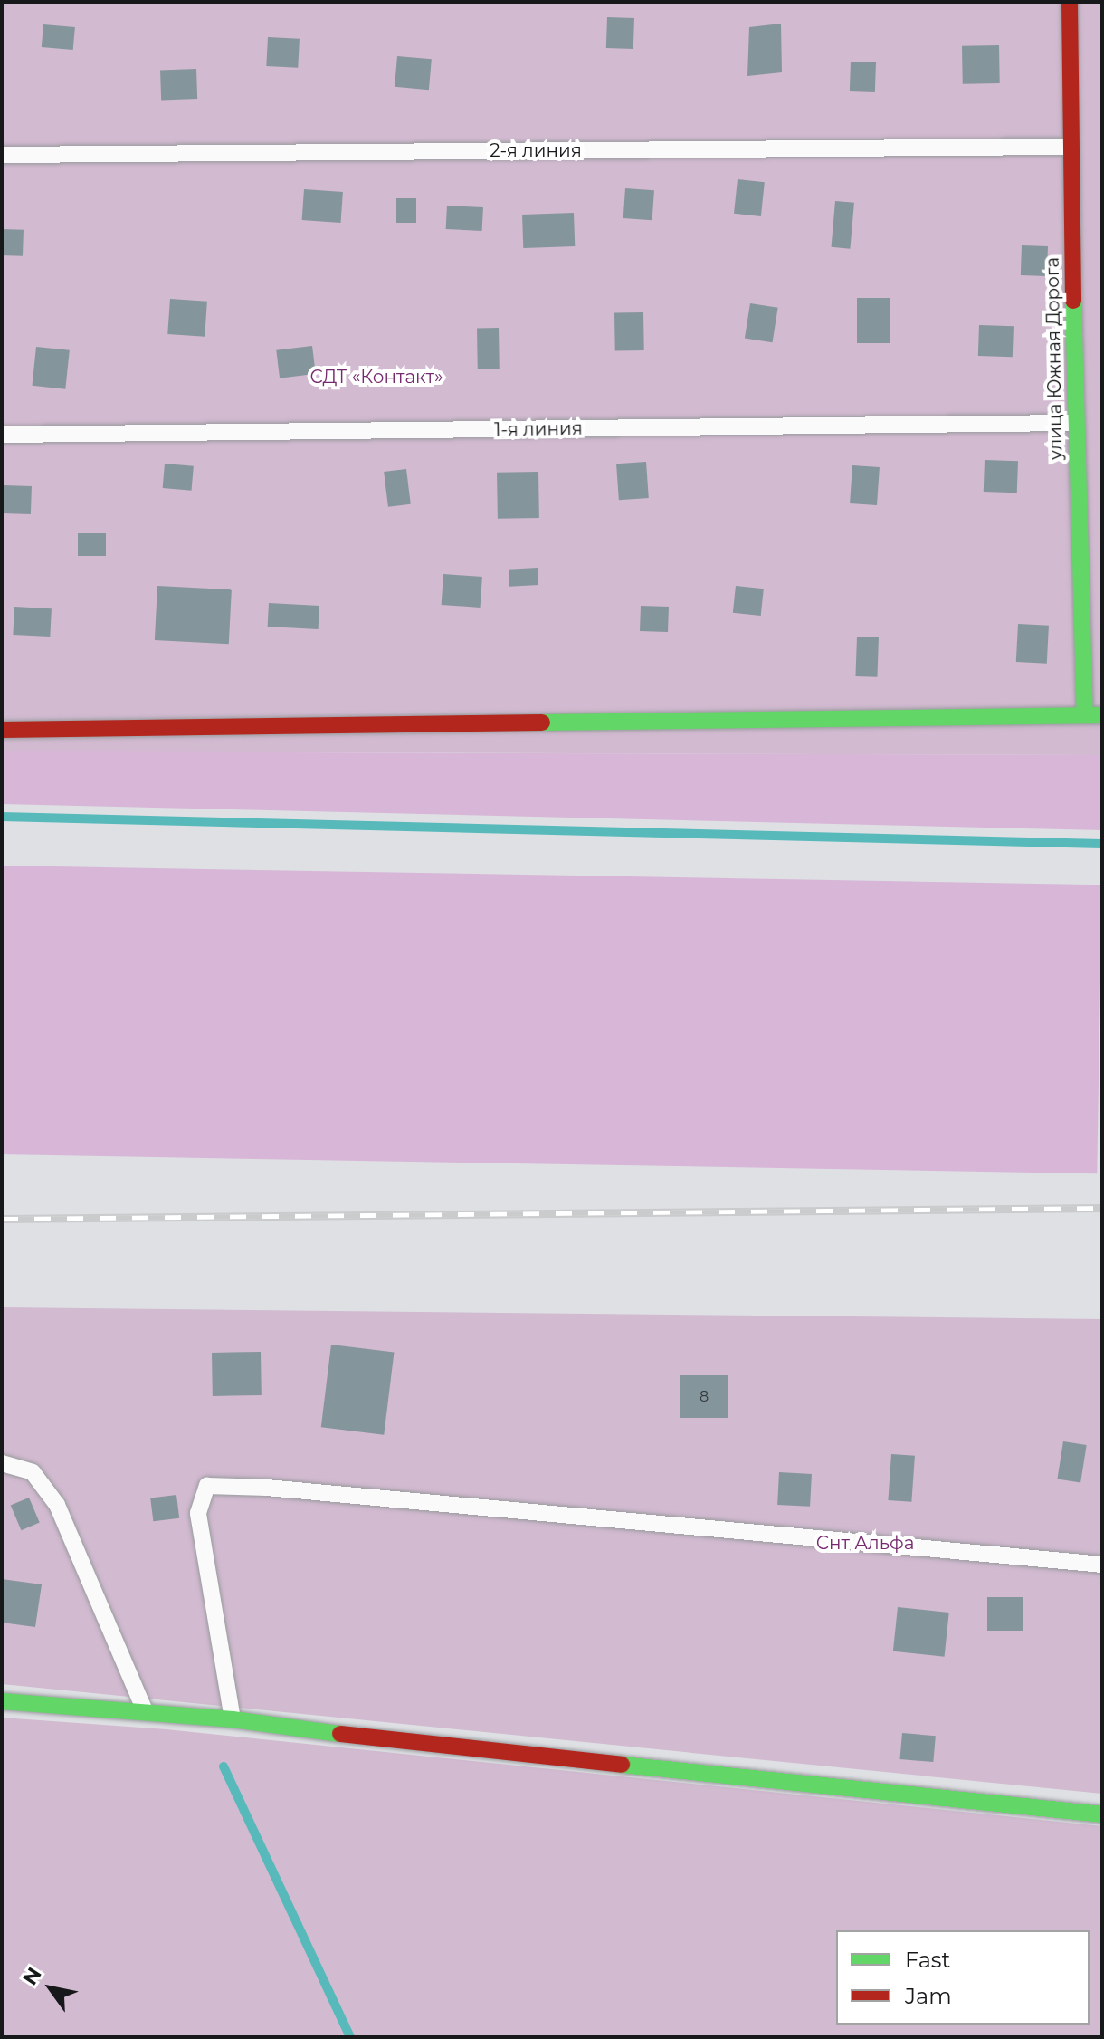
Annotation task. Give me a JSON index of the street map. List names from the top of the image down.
{
  "streets": {
    "street": ["улица Южная Дорога"],
    "lane": ["2-я линия", "1-я линия"]
  },
  "crossings": [
    ["2-я линия", "улица Южная Дорога"],
    ["улица Южная Дорога", "1-я линия"]
  ],
  "parks": ["СДТ «Контакт»", "Снт Альфа"],
  "house_numbers": ["8"],
  "legend": ["Fast", "Jam"],
  "north": "top left"
}
